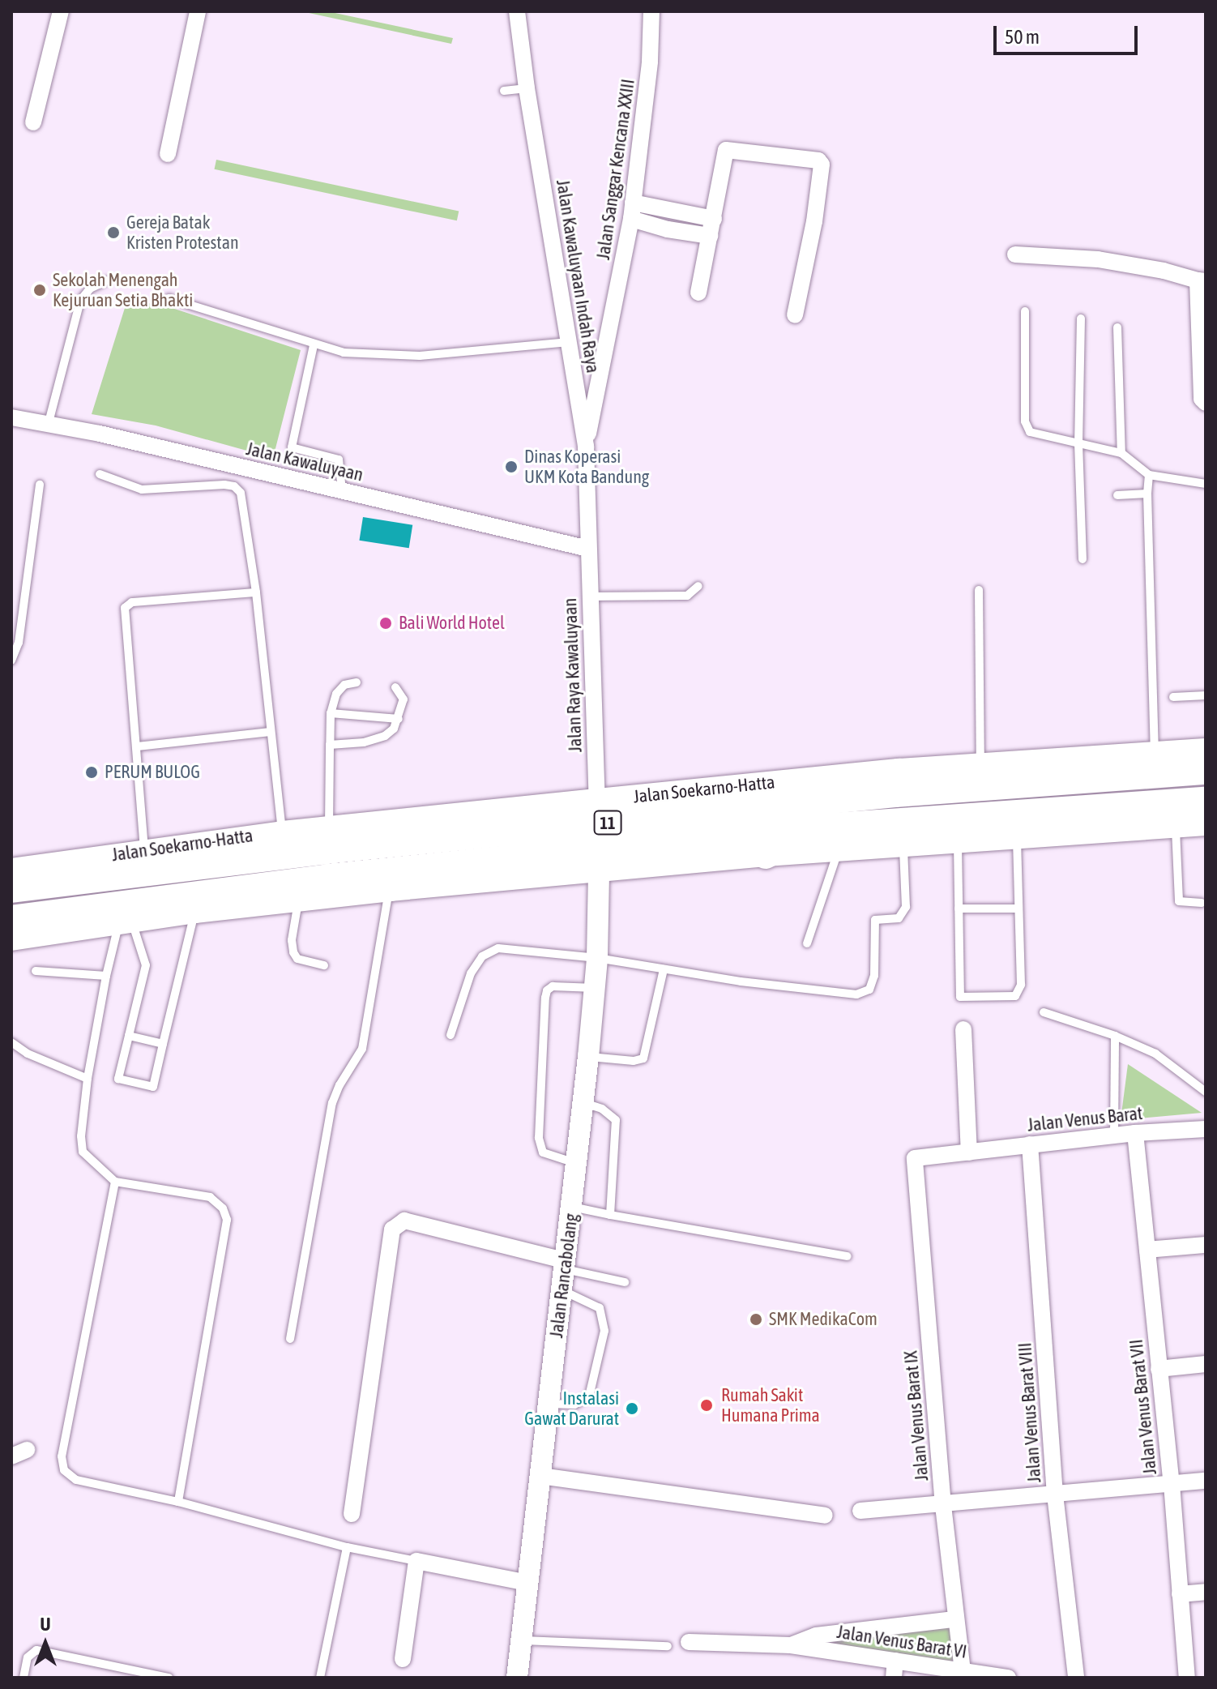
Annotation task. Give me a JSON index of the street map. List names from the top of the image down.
{
  "streets": {
    "highway": ["Jalan Soekarno-Hatta", "11"],
    "street": [
      "Jalan Sanggar Kencana XXIII",
      "Jalan Kawaluyaan Indah Raya",
      "Jalan Kawaluyaan",
      "Jalan Raya Kawaluyaan",
      "Jalan Venus Barat",
      "Jalan Rancabolang",
      "Jalan Venus Barat VII",
      "Jalan Venus Barat VIII",
      "Jalan Venus Barat IX",
      "Jalan Venus Barat VI"
    ]
  },
  "crossings": [
    ["Jalan Sanggar Kencana XXIII", "Jalan Kawaluyaan Indah Raya"],
    ["Jalan Kawaluyaan Indah Raya", "Jalan Kawaluyaan"],
    ["Jalan Kawaluyaan Indah Raya", "Jalan Raya Kawaluyaan"],
    ["Jalan Kawaluyaan", "Jalan Raya Kawaluyaan"],
    ["Jalan Raya Kawaluyaan", "Jalan Soekarno-Hatta"],
    ["Jalan Venus Barat", "Jalan Venus Barat VII"],
    ["Jalan Venus Barat", "Jalan Venus Barat VIII"],
    ["Jalan Venus Barat", "Jalan Venus Barat IX"],
    ["Jalan Venus Barat IX", "Jalan Venus Barat VI"]
  ],
  "places": [
    "Gereja Batak Kristen Protestan",
    "Sekolah Menengah Kejuruan Setia Bhakti",
    "Dinas Koperasi UKM Kota Bandung",
    "Bali World Hotel",
    "PERUM BULOG",
    "SMK MedikaCom",
    "Rumah Sakit Humana Prima",
    "Instalasi Gawat Darurat"
  ],
  "scale_bar": "50 m",
  "north": "top"
}
